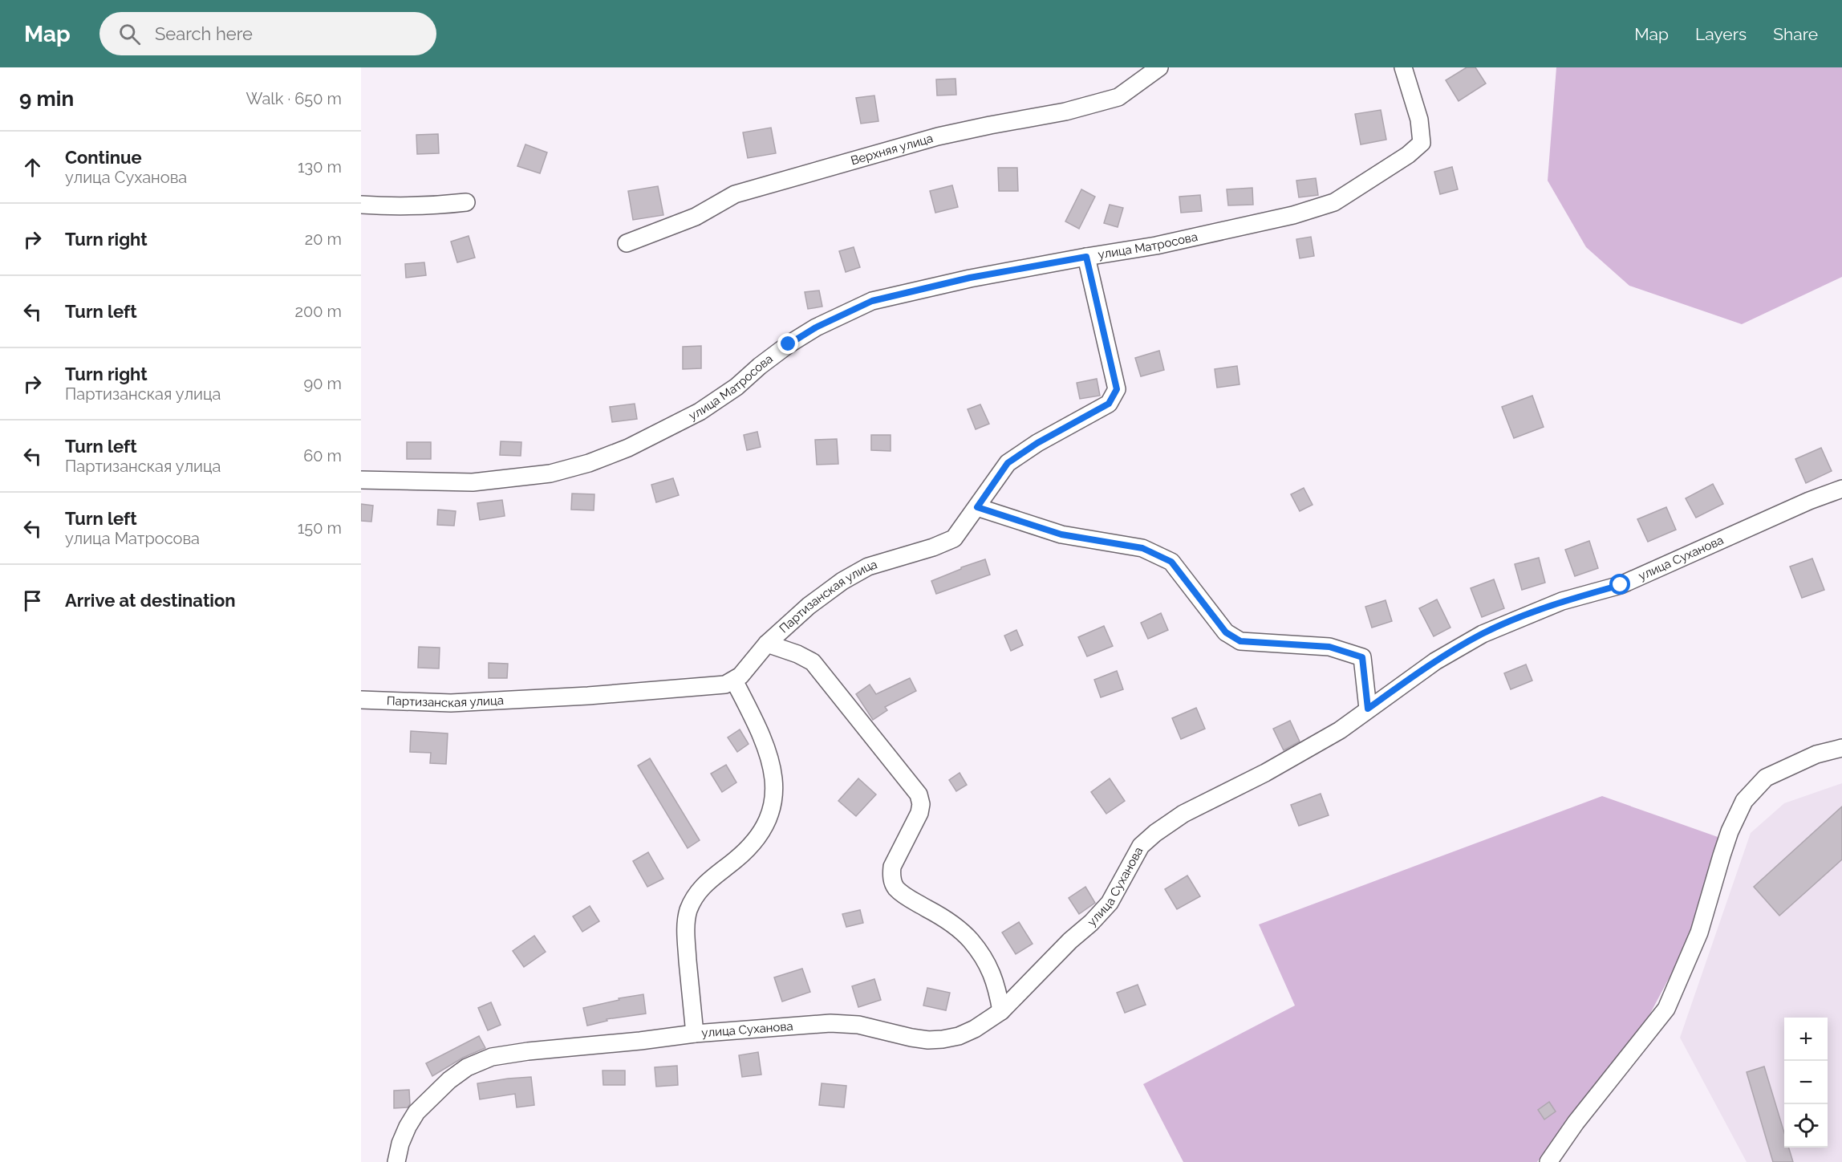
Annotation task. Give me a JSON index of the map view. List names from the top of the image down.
{
  "streets": {
    "street": [
      "Верхняя улица",
      "улица Матросова",
      "улица Суханова",
      "Партизанская улица"
    ]
  },
  "crossings": [
    ["улица Матросова", "Партизанская улица"]
  ],
  "page": {
    "header": "Map",
    "search": "Search here",
    "nav": ["Map", "Layers", "Share"],
    "heading": ["9 min", "Walk · 650 m"],
    "list": [
      ["Continue", "улица Суханова", "130 m"],
      ["Turn right", "20 m"],
      ["Turn left", "200 m"],
      ["Turn right", "Партизанская улица", "90 m"],
      ["Turn left", "Партизанская улица", "60 m"],
      ["Turn left", "улица Матросова", "150 m"],
      "Arrive at destination"
    ],
    "map_buttons": ["+", "−"]
  }
}
